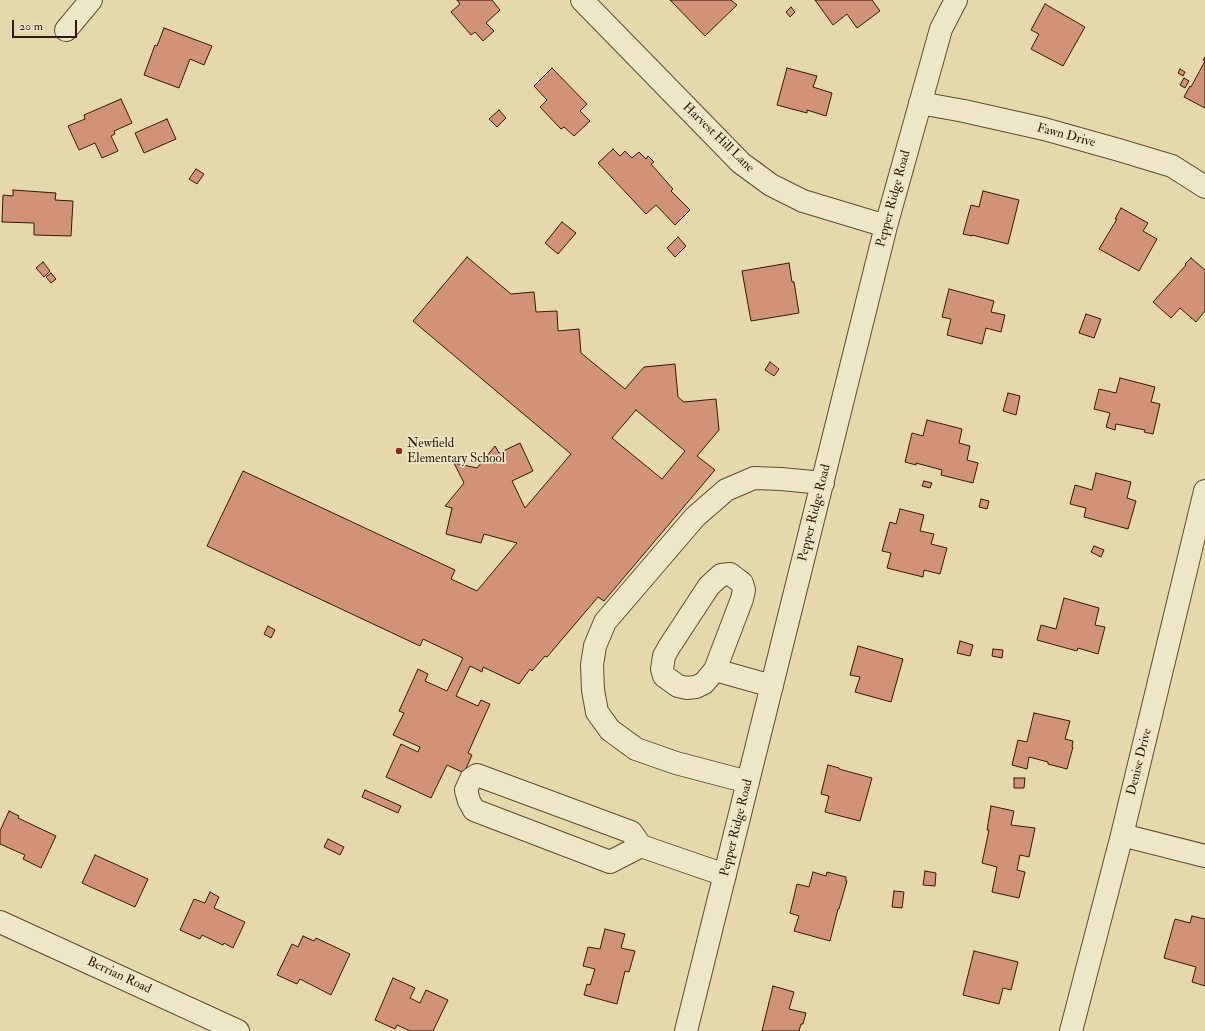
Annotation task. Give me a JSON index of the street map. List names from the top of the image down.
{
  "streets": {
    "street": [
      "Fawn Drive",
      "Harvest Hill Lane",
      "Pepper Ridge Road",
      "Denise Drive",
      "Berrian Road"
    ]
  },
  "crossings": [
    ["Fawn Drive", "Pepper Ridge Road"],
    ["Harvest Hill Lane", "Pepper Ridge Road"]
  ],
  "places": ["Newfield Elementary School"],
  "scale_bar": "20 m"
}
